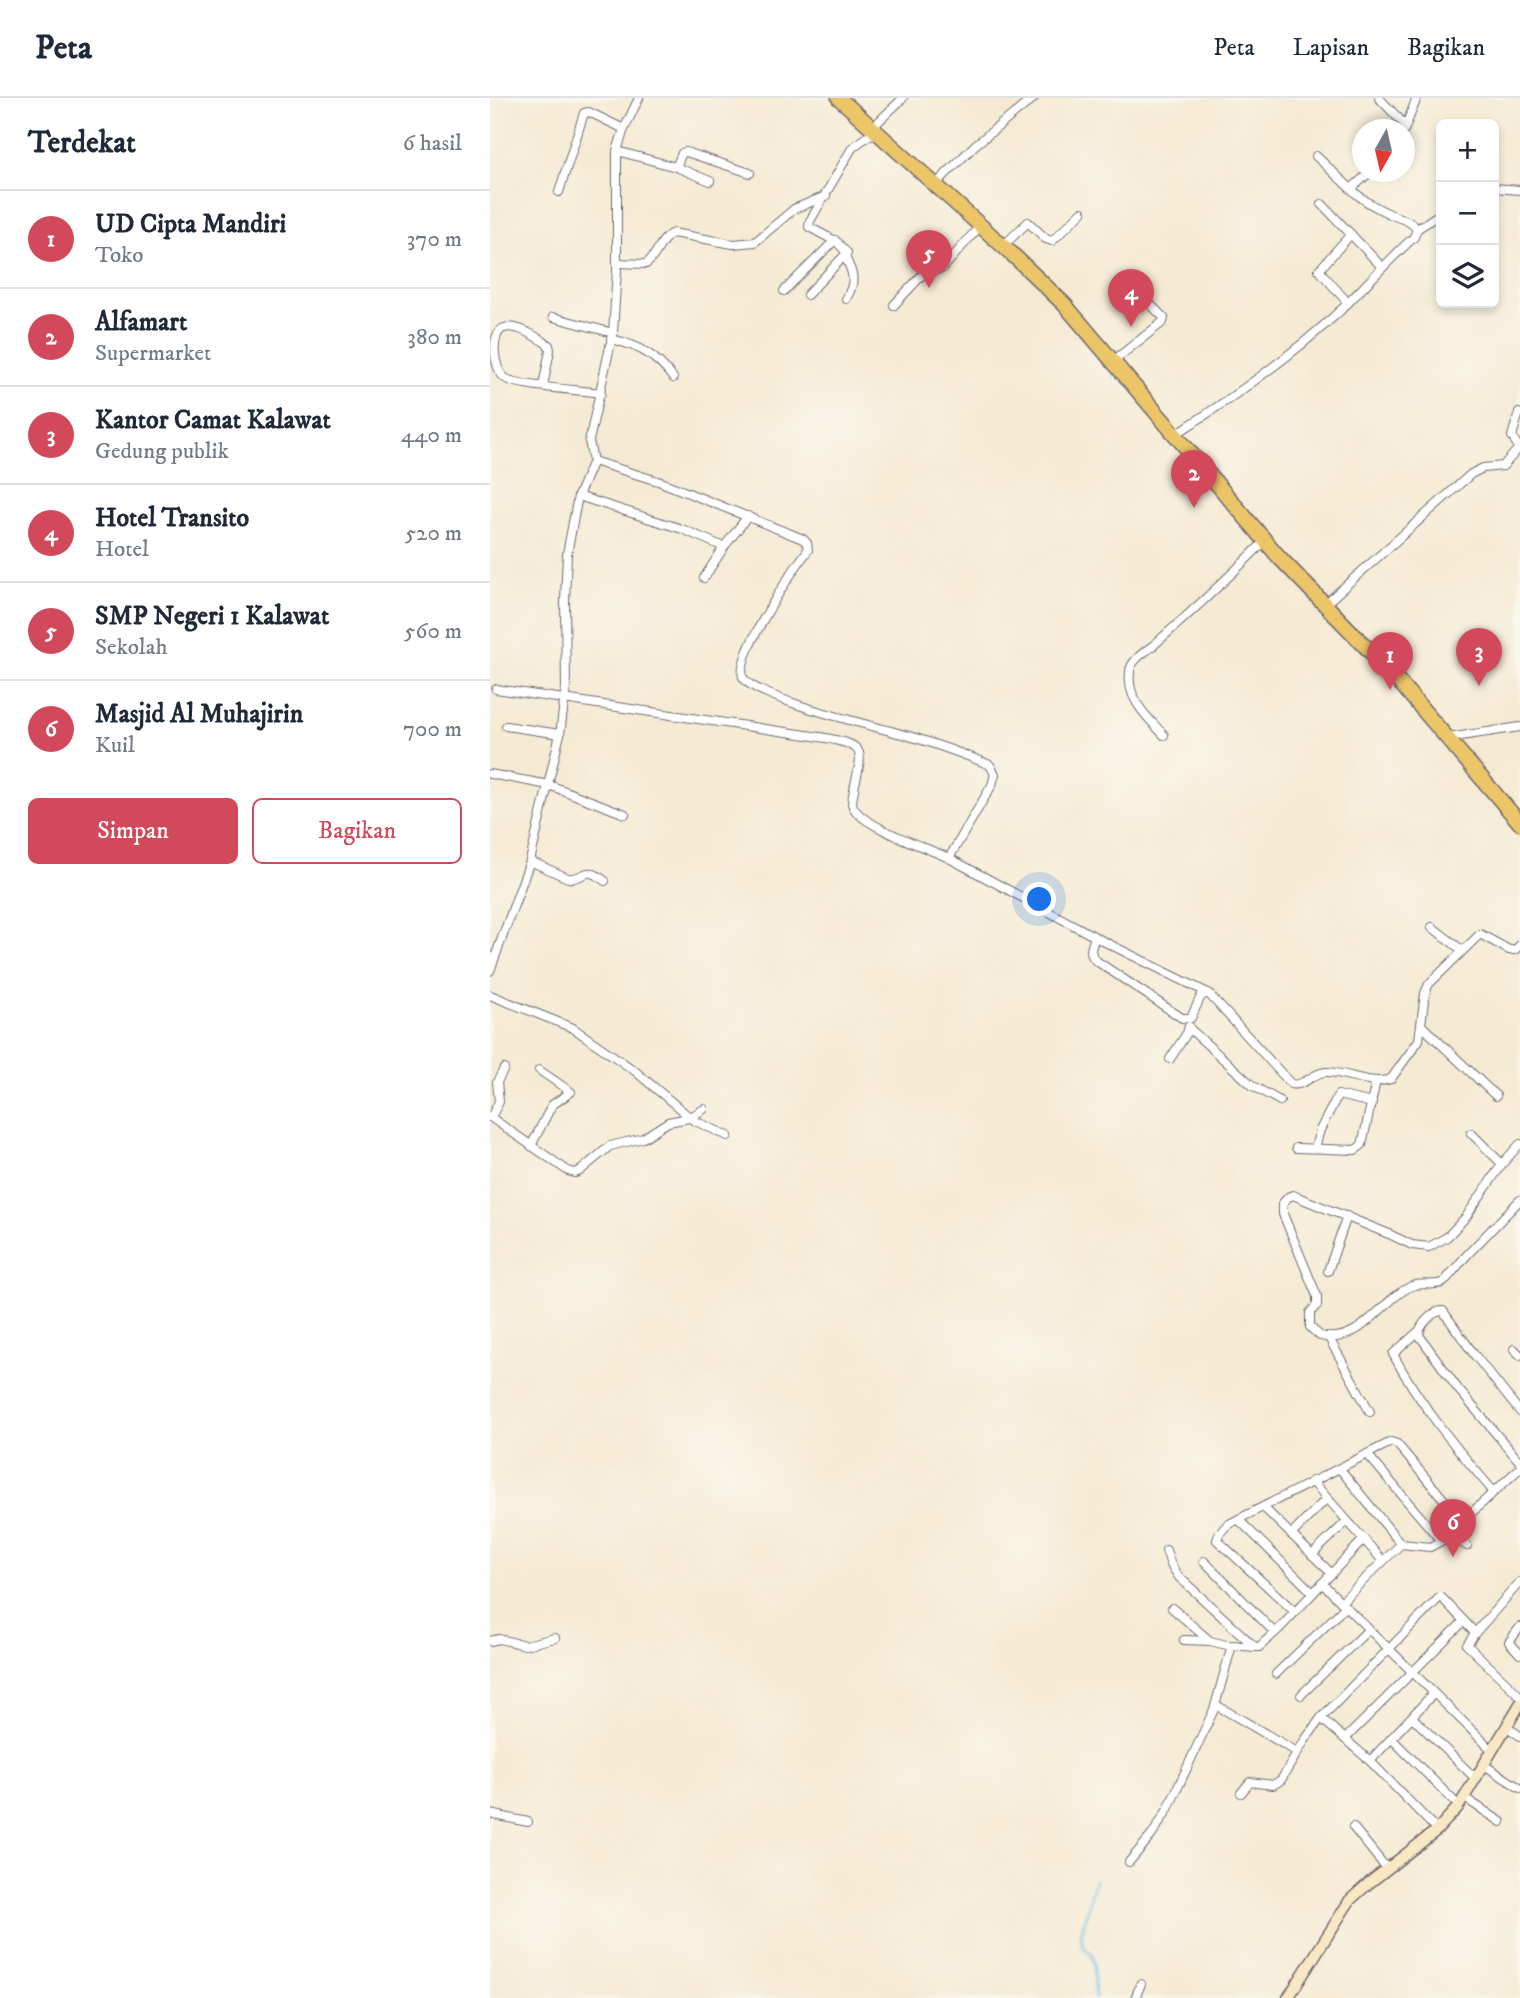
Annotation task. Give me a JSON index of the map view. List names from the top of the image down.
{
  "north": "bottom",
  "page": {
    "header": "Peta",
    "nav": ["Peta", "Lapisan", "Bagikan"],
    "heading": ["Terdekat", "6 hasil"],
    "map_buttons": ["+", "−"],
    "list": [
      {
        "mark": "1",
        "name": "UD Cipta Mandiri",
        "note": "Toko",
        "value": "370 m"
      },
      {
        "mark": "2",
        "name": "Alfamart",
        "note": "Supermarket",
        "value": "380 m"
      },
      {
        "mark": "3",
        "name": "Kantor Camat Kalawat",
        "note": "Gedung publik",
        "value": "440 m"
      },
      {
        "mark": "4",
        "name": "Hotel Transito",
        "note": "Hotel",
        "value": "520 m"
      },
      {
        "mark": "5",
        "name": "SMP Negeri 1 Kalawat",
        "note": "Sekolah",
        "value": "560 m"
      },
      {
        "mark": "6",
        "name": "Masjid Al Muhajirin",
        "note": "Kuil",
        "value": "700 m"
      }
    ],
    "pins": [
      "5",
      "4",
      "2",
      "3",
      "1",
      "6"
    ],
    "buttons": ["Simpan", "Bagikan"]
  }
}
